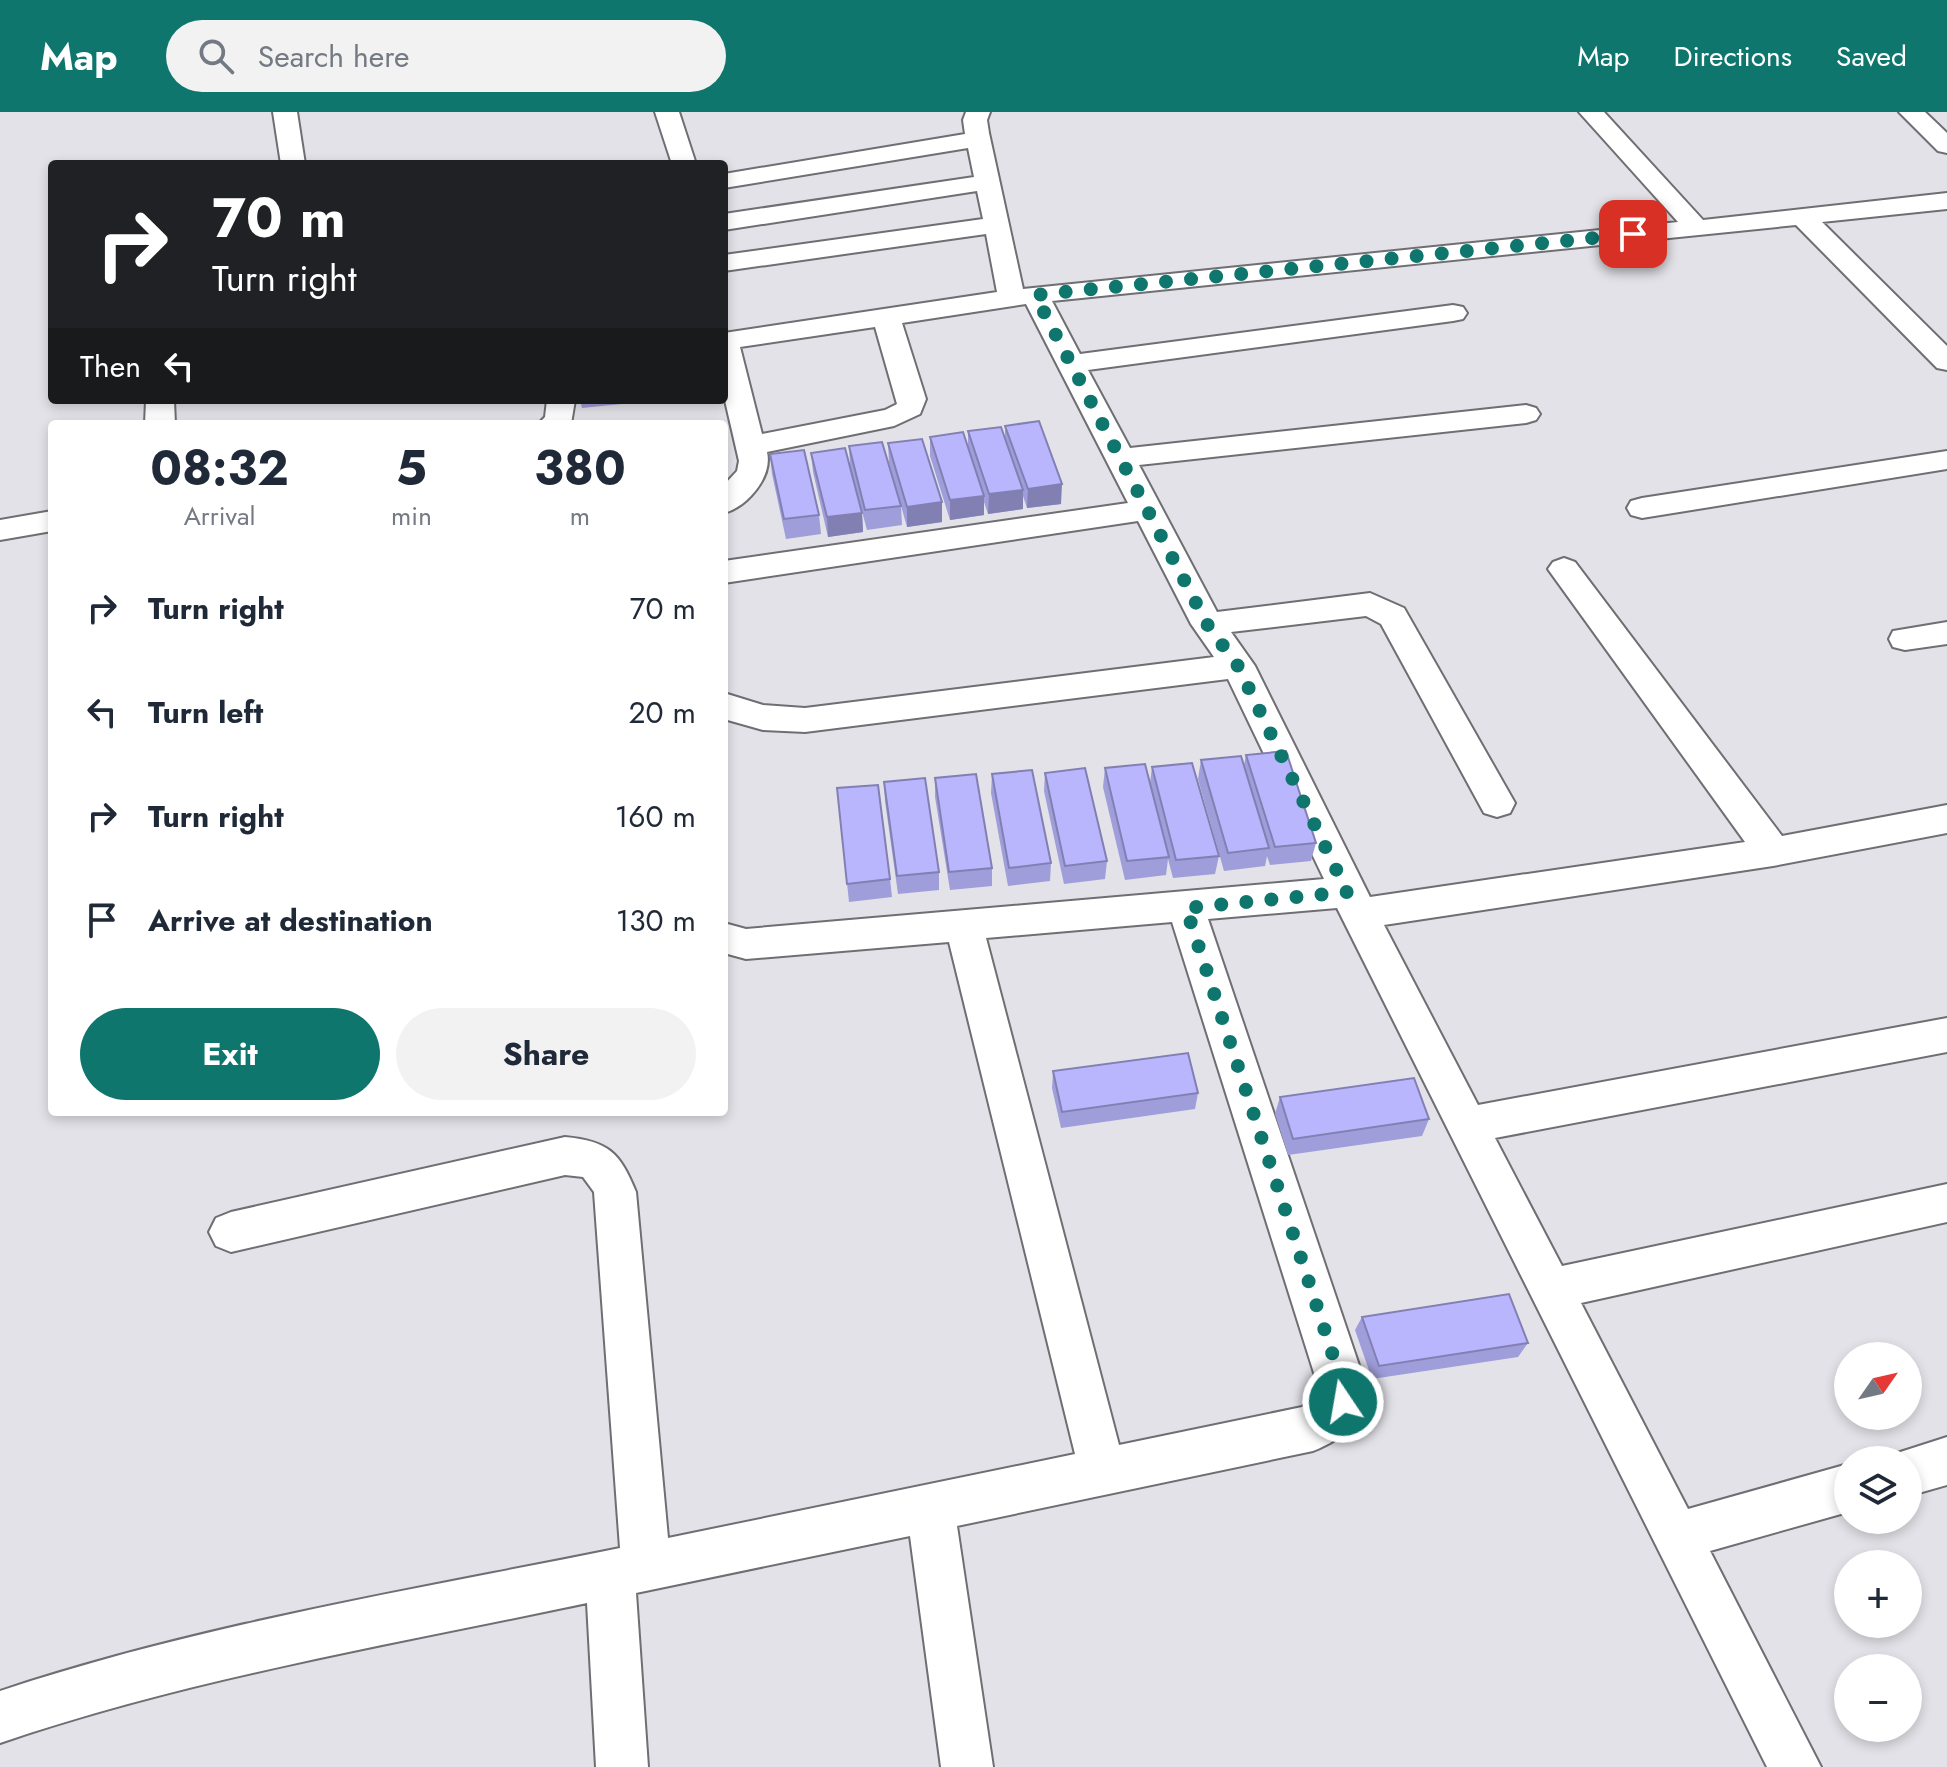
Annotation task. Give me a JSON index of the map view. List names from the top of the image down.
{
  "north": "top right",
  "page": {
    "header": "Map",
    "search": "Search here",
    "nav": ["Map", "Directions", "Saved"],
    "turn": ["70 m", "Turn right"],
    "then": "Then",
    "eta": [
      "08:32",
      "Arrival",
      "5",
      "min",
      "380",
      "m"
    ],
    "list": [
      {
        "name": "Turn right",
        "value": "70 m"
      },
      {
        "name": "Turn left",
        "value": "20 m"
      },
      {
        "name": "Turn right",
        "value": "160 m"
      },
      {
        "name": "Arrive at destination",
        "value": "130 m"
      }
    ],
    "buttons": ["Exit", "Share"],
    "map_buttons": ["+", "−"]
  }
}
